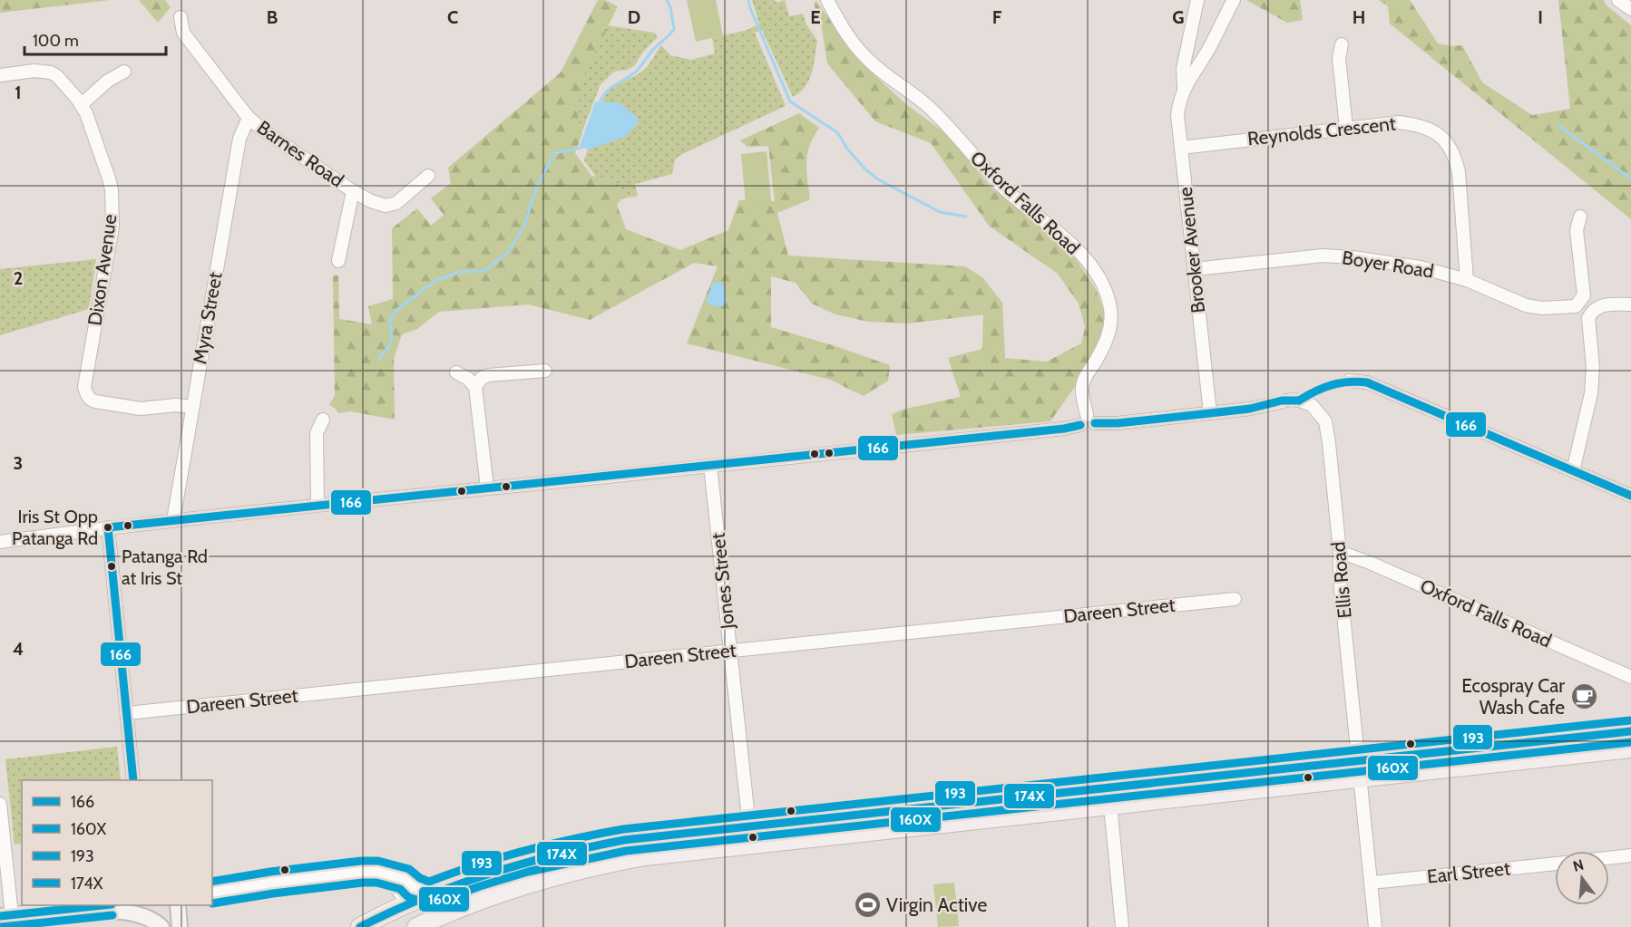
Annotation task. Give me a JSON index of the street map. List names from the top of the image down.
{
  "streets": {
    "street": [
      "Reynolds Crescent",
      "Barnes Road",
      "Oxford Falls Road",
      "Brooker Avenue",
      "Boyer Road",
      "Dixon Avenue",
      "Myra Street",
      "Ellis Road",
      "Jones Street",
      "Dareen Street",
      "Earl Street"
    ]
  },
  "crossings": [
    ["Reynolds Crescent", "Brooker Avenue"],
    ["Reynolds Crescent", "Boyer Road"],
    ["Barnes Road", "Myra Street"],
    ["Oxford Falls Road", "Ellis Road"],
    ["Brooker Avenue", "Boyer Road"],
    ["Brooker Avenue", "Ellis Road"],
    ["Dixon Avenue", "Myra Street"],
    ["Ellis Road", "Earl Street"],
    ["Jones Street", "Dareen Street"]
  ],
  "places": {
    "other": ["Iris St Opp Patanga Rd", "Patanga Rd at Iris St"],
    "cafe": ["Ecospray Car Wash Cafe"],
    "sports": ["Virgin Active"]
  },
  "lines": [
    "transit line 166",
    "transit line 193",
    "transit line 174X",
    "transit line 160X"
  ],
  "legend": [
    "166",
    "160X",
    "193",
    "174X"
  ],
  "scale_bar": "100 m",
  "north": "top",
  "grid": {
    "columns": [
      "B",
      "C",
      "D",
      "E",
      "F",
      "G",
      "H",
      "I"
    ],
    "rows": [
      "1",
      "2",
      "3",
      "4"
    ]
  }
}
